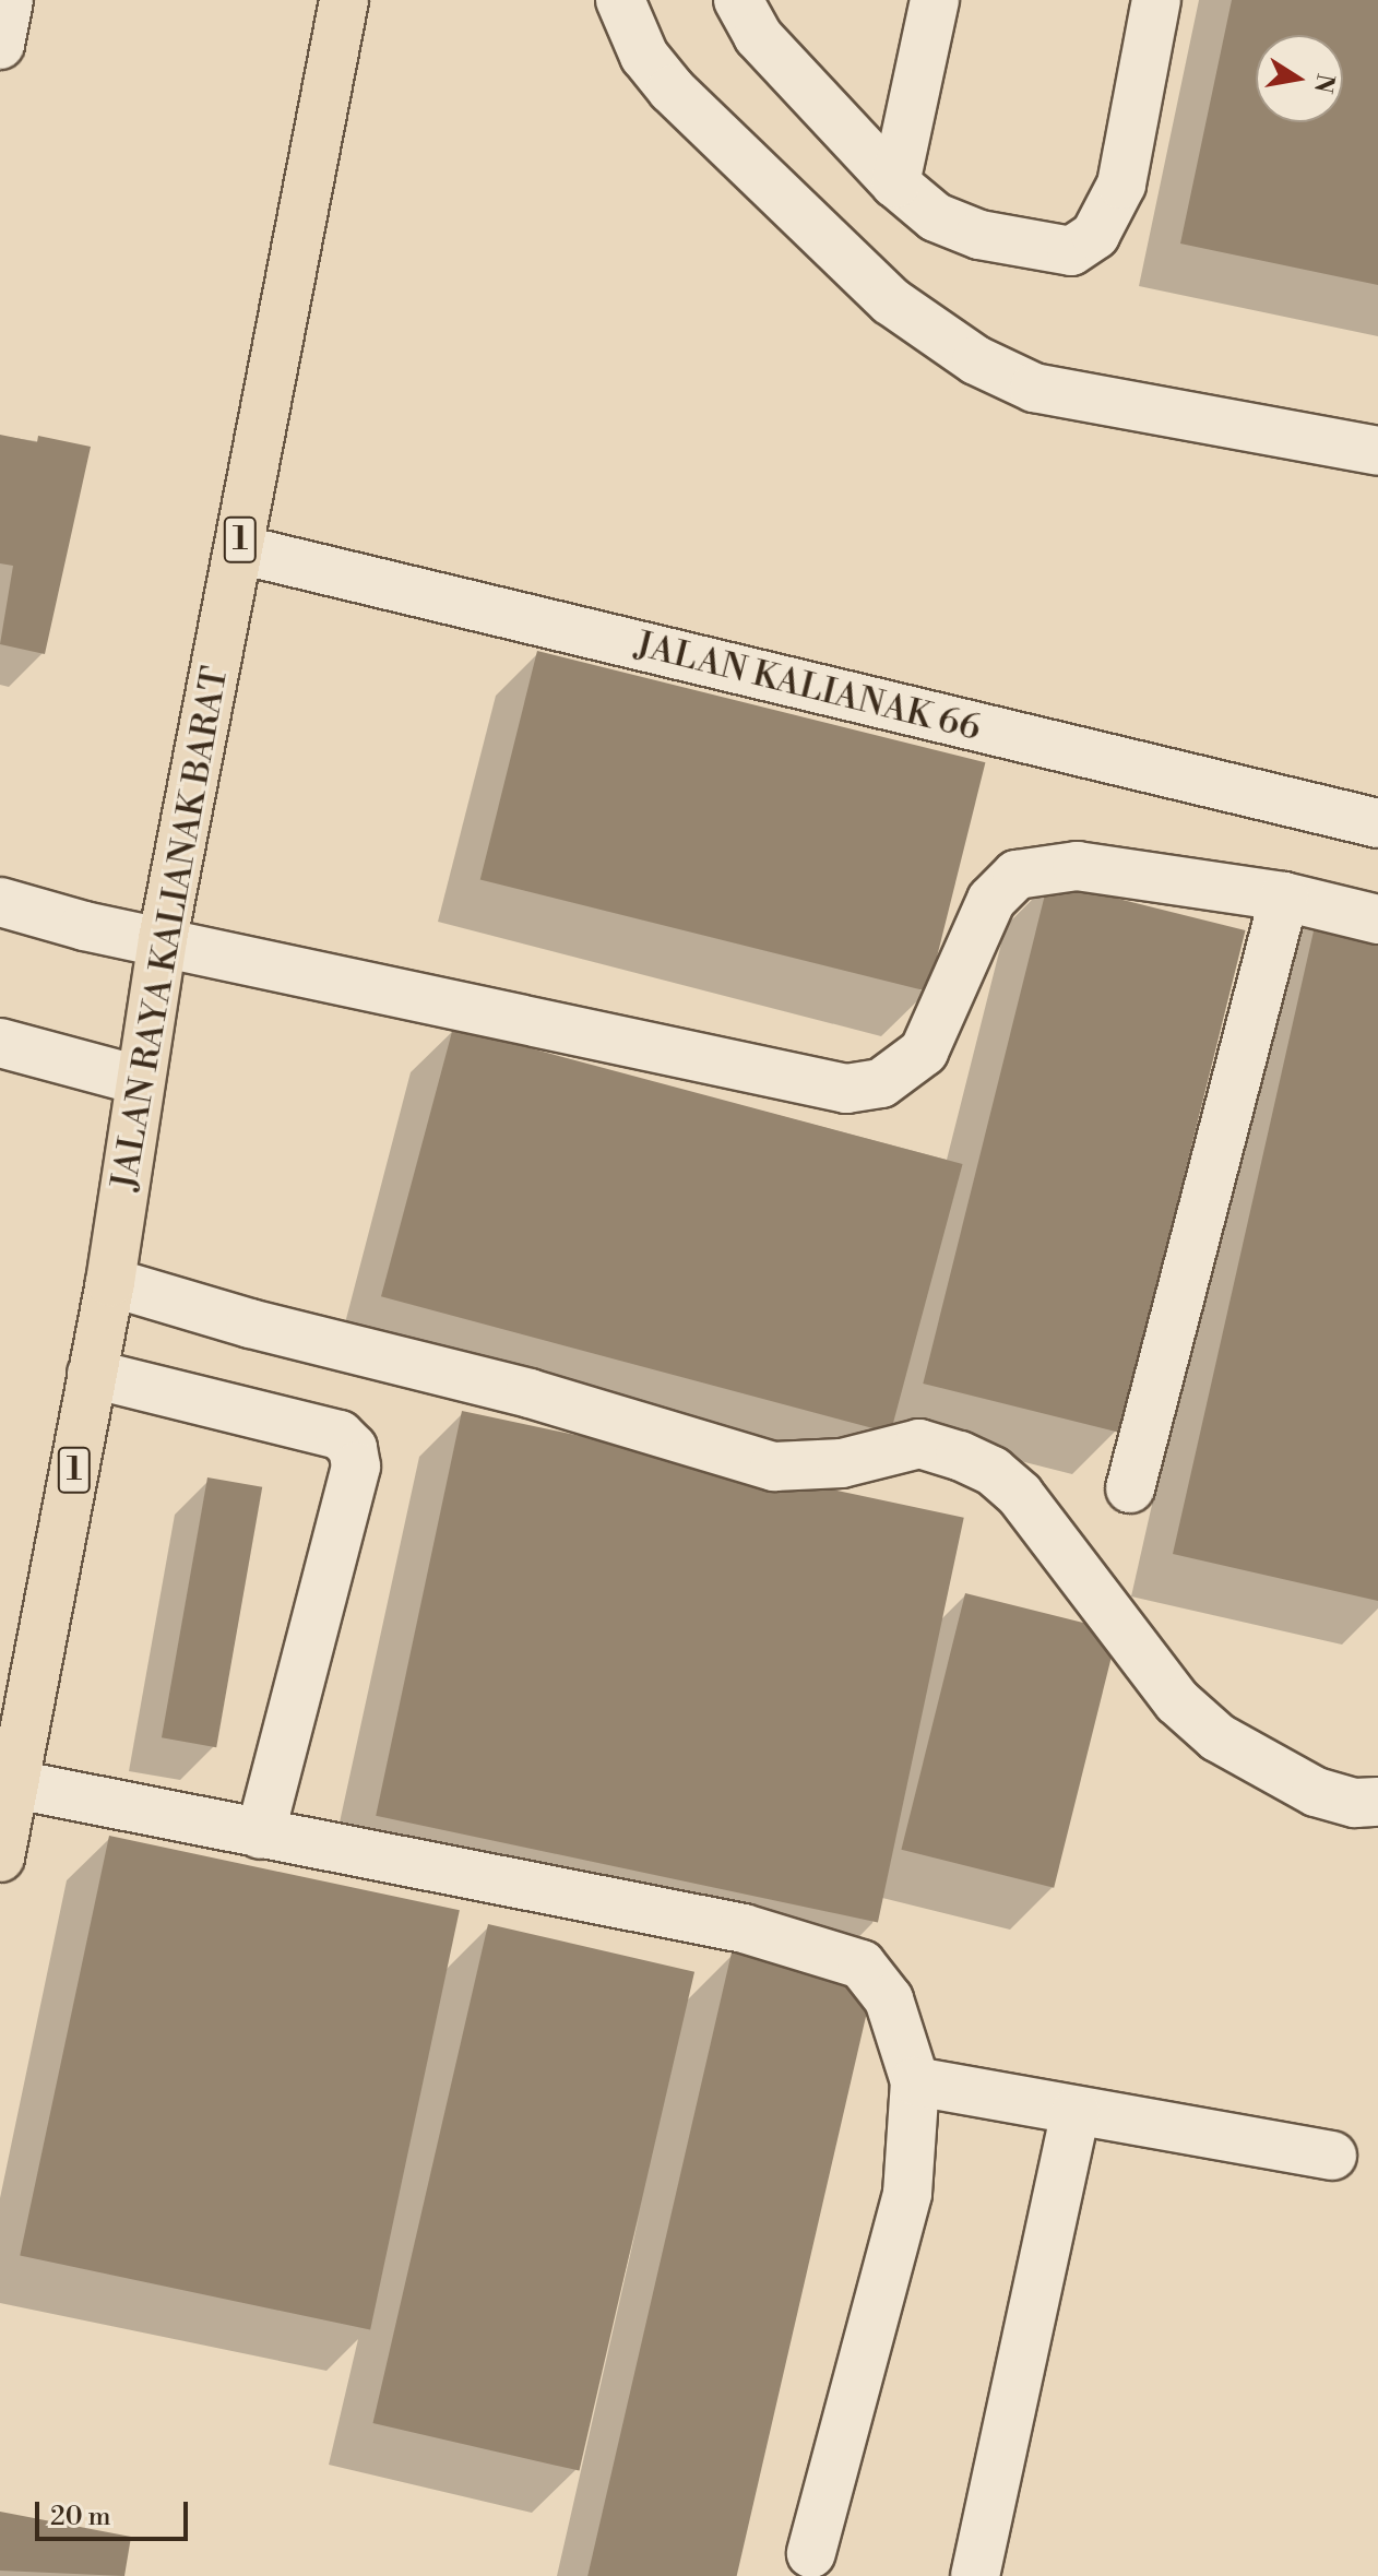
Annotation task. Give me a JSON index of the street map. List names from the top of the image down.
{
  "streets": {
    "highway": ["1", "JALAN RAYA KALIANAK BARAT"],
    "lane": ["JALAN KALIANAK 66"]
  },
  "crossings": [
    ["JALAN KALIANAK 66", "JALAN RAYA KALIANAK BARAT"]
  ],
  "scale_bar": "20 m",
  "north": "right"
}
